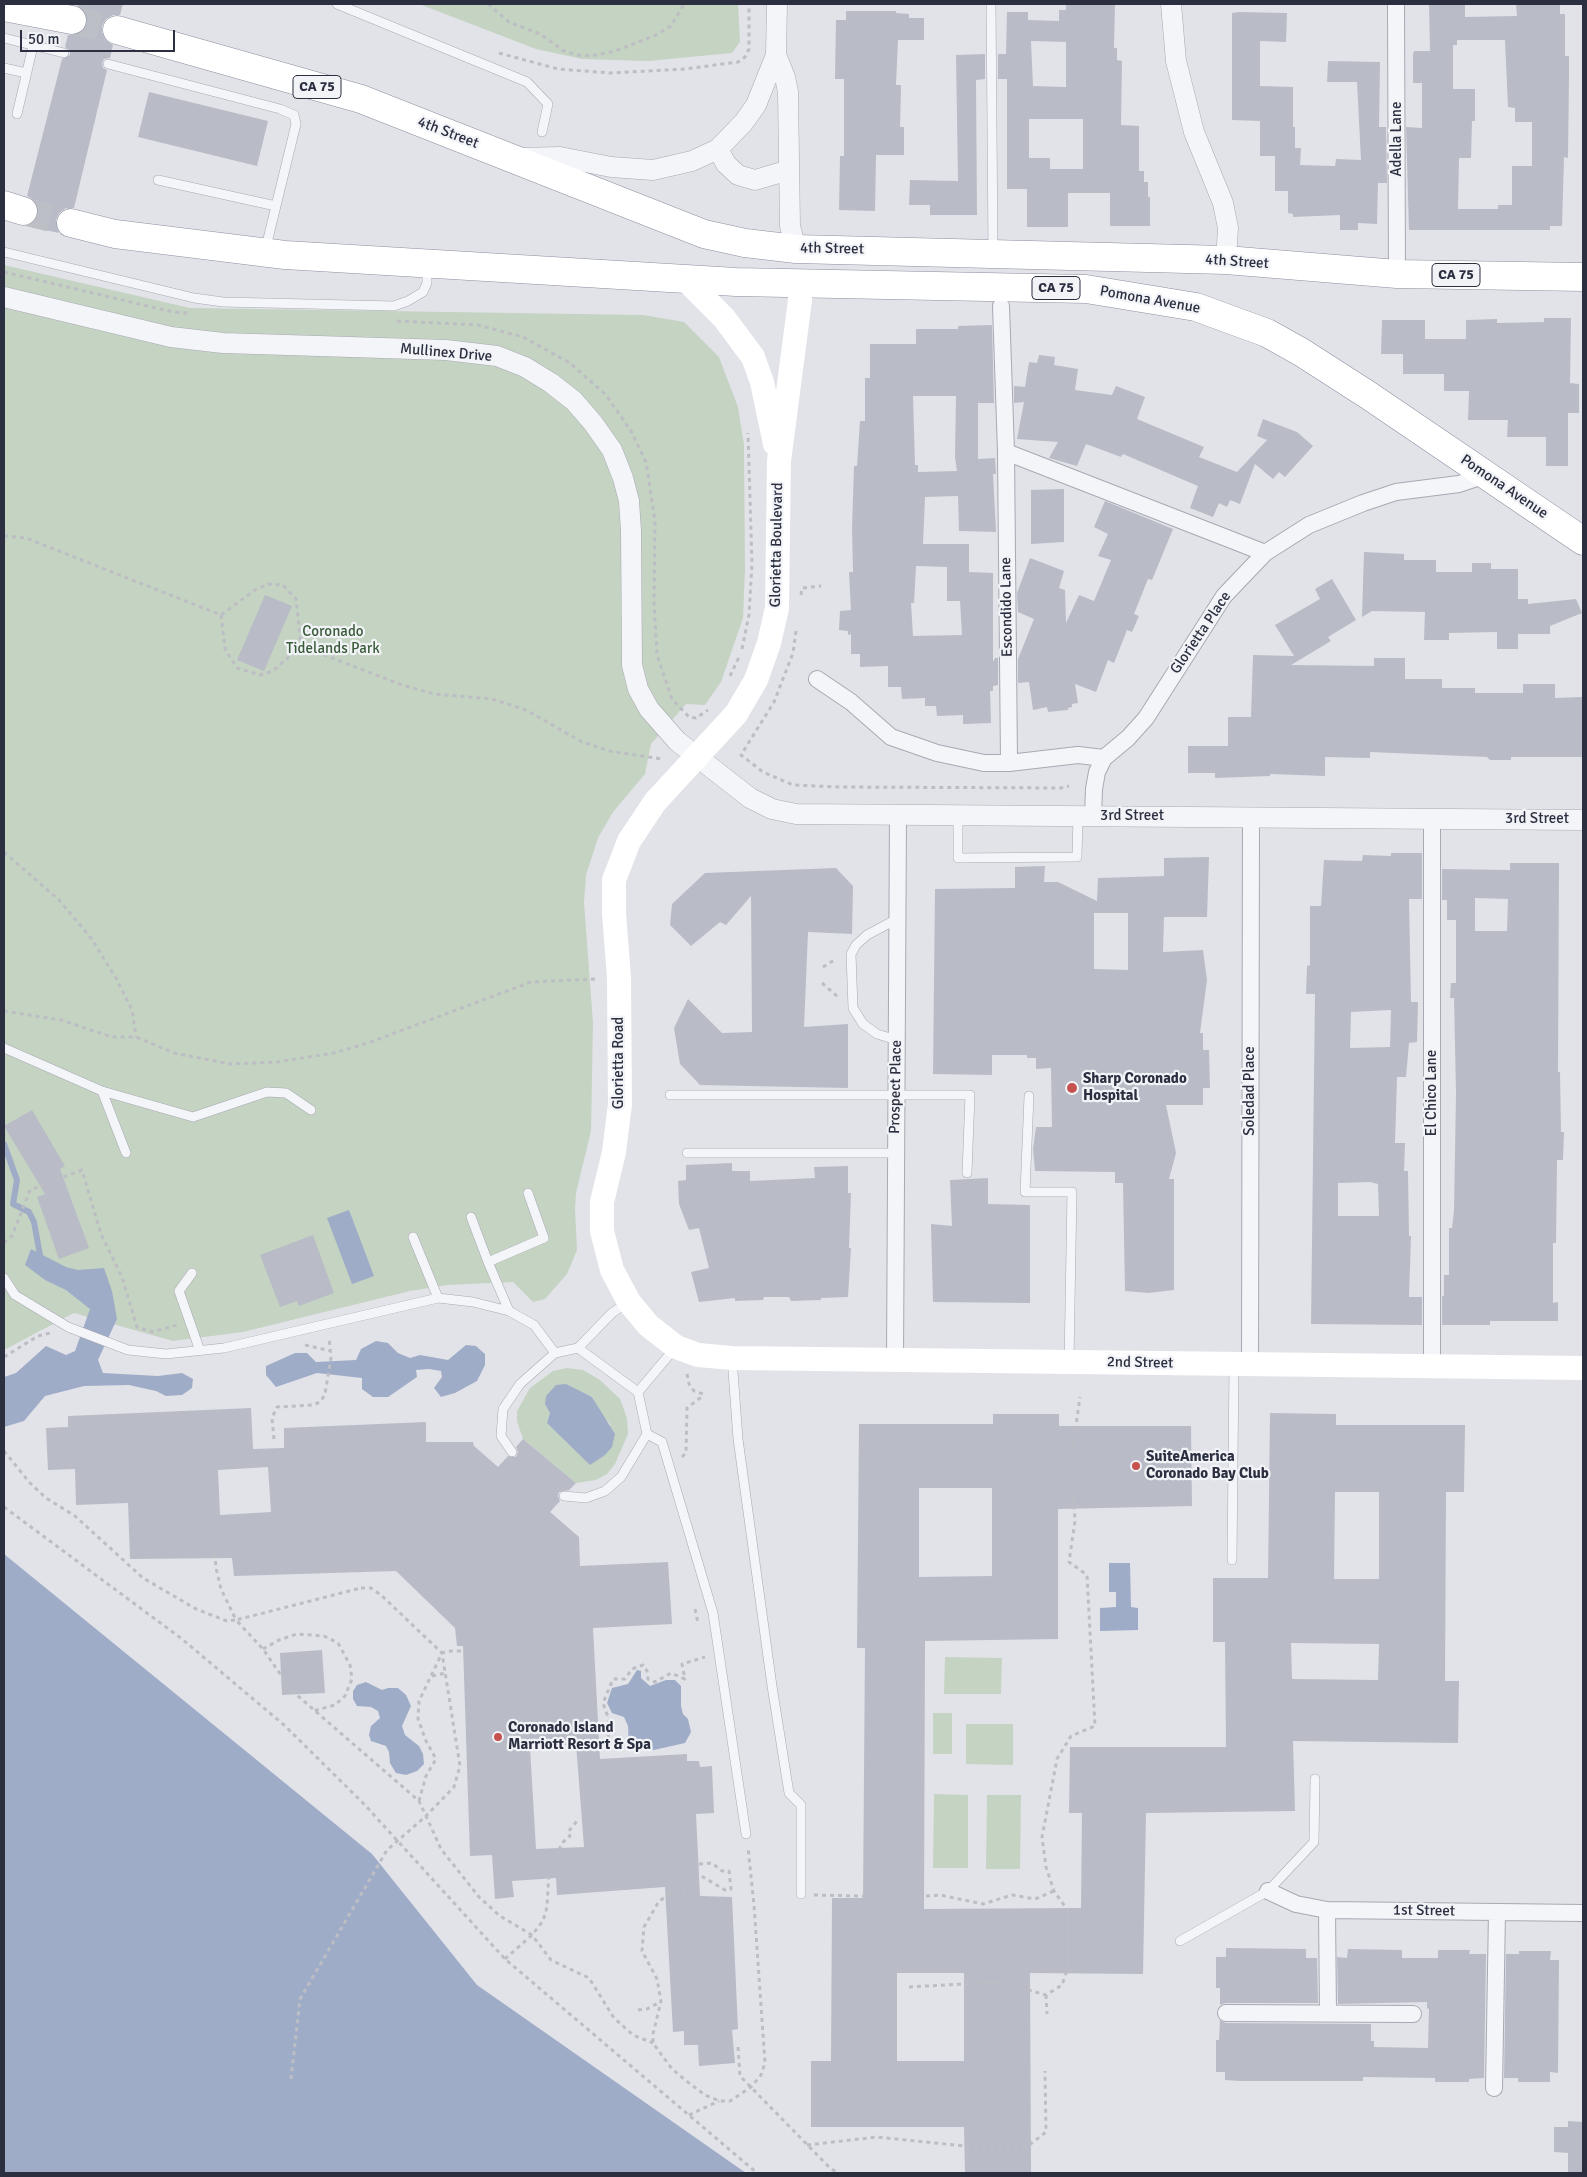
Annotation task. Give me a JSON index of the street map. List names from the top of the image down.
{
  "streets": {
    "highway": ["CA 75", "4th Street", "Pomona Avenue"],
    "main road": ["Glorietta Boulevard", "Glorietta Road", "2nd Street"],
    "street": [
      "Adella Lane",
      "Mullinex Drive",
      "Escondido Lane",
      "Glorietta Place",
      "3rd Street",
      "Prospect Place",
      "Soledad Place",
      "El Chico Lane",
      "1st Street"
    ]
  },
  "crossings": [
    ["CA 75", "Pomona Avenue"],
    ["CA 75", "Glorietta Boulevard"],
    ["4th Street", "Adella Lane"],
    ["Pomona Avenue", "Glorietta Boulevard"],
    ["Pomona Avenue", "Glorietta Place"],
    ["Mullinex Drive", "Glorietta Boulevard"],
    ["Mullinex Drive", "3rd Street"],
    ["Mullinex Drive", "Glorietta Road"],
    ["Glorietta Boulevard", "3rd Street"],
    ["Glorietta Boulevard", "Glorietta Road"],
    ["3rd Street", "Glorietta Road"],
    ["3rd Street", "Prospect Place"],
    ["3rd Street", "Soledad Place"],
    ["3rd Street", "El Chico Lane"],
    ["Glorietta Road", "2nd Street"],
    ["Prospect Place", "2nd Street"],
    ["Soledad Place", "2nd Street"],
    ["El Chico Lane", "2nd Street"]
  ],
  "parks": ["Coronado Tidelands Park"],
  "places": ["Sharp Coronado Hospital", "SuiteAmerica Coronado Bay Club", "Coronado Island Marriott Resort & Spa"],
  "scale_bar": "50 m"
}
